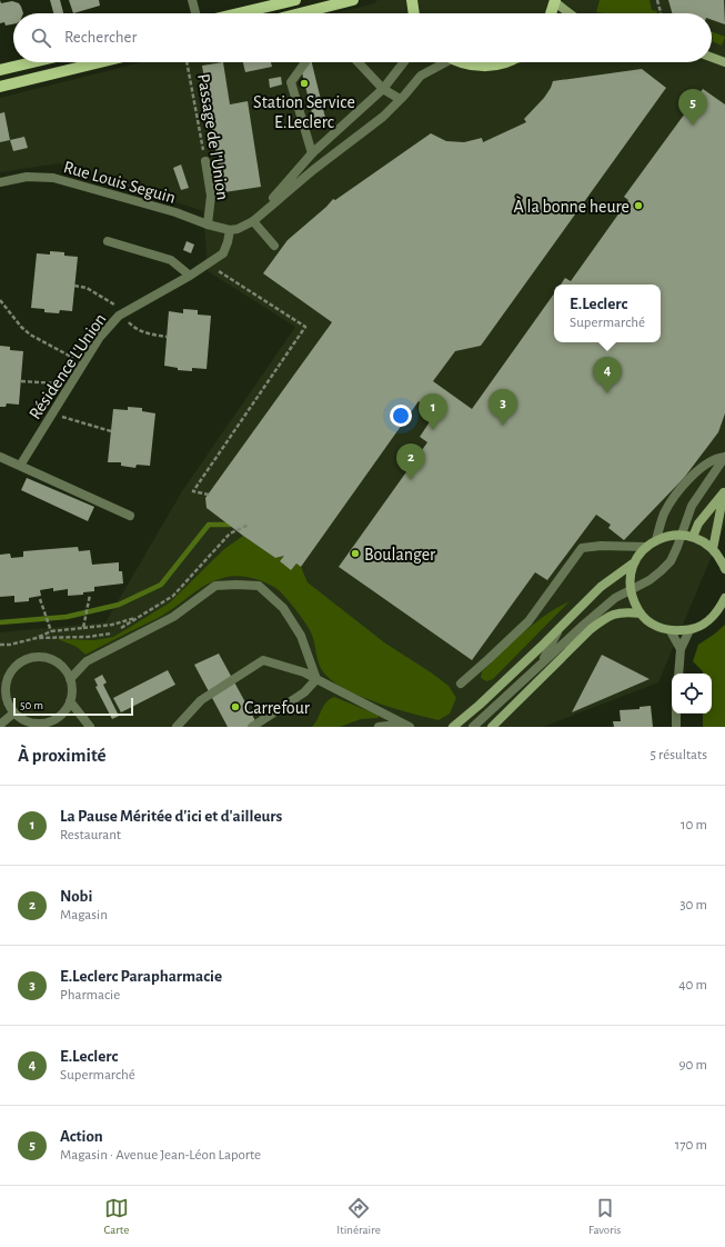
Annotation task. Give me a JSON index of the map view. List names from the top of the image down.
{
  "streets": {
    "street": ["Passage de l'Union", "Rue Louis Seguin", "Résidence L'Union"]
  },
  "crossings": [
    ["Passage de l'Union", "Rue Louis Seguin"],
    ["Rue Louis Seguin", "Résidence L'Union"]
  ],
  "places": [
    "Station Service E.Leclerc",
    "À la bonne heure",
    "Boulanger",
    "Carrefour"
  ],
  "scale_bar": "50 m",
  "page": {
    "search": "Rechercher",
    "pins": [
      "5",
      "4",
      "3",
      "1",
      "2"
    ],
    "popup": ["E.Leclerc", "Supermarché"],
    "scale": "50 m",
    "heading": ["À proximité", "5 résultats"],
    "list": [
      {
        "mark": "1",
        "name": "La Pause Méritée d'ici et d'ailleurs",
        "note": "Restaurant",
        "value": "10 m"
      },
      {
        "mark": "2",
        "name": "Nobi",
        "note": "Magasin",
        "value": "30 m"
      },
      {
        "mark": "3",
        "name": "E.Leclerc Parapharmacie",
        "note": "Pharmacie",
        "value": "40 m"
      },
      {
        "mark": "4",
        "name": "E.Leclerc",
        "note": "Supermarché",
        "value": "90 m"
      },
      {
        "mark": "5",
        "name": "Action",
        "note": "Magasin · Avenue Jean-Léon Laporte",
        "value": "170 m"
      }
    ],
    "nav": ["Carte", "Itinéraire", "Favoris"]
  }
}
